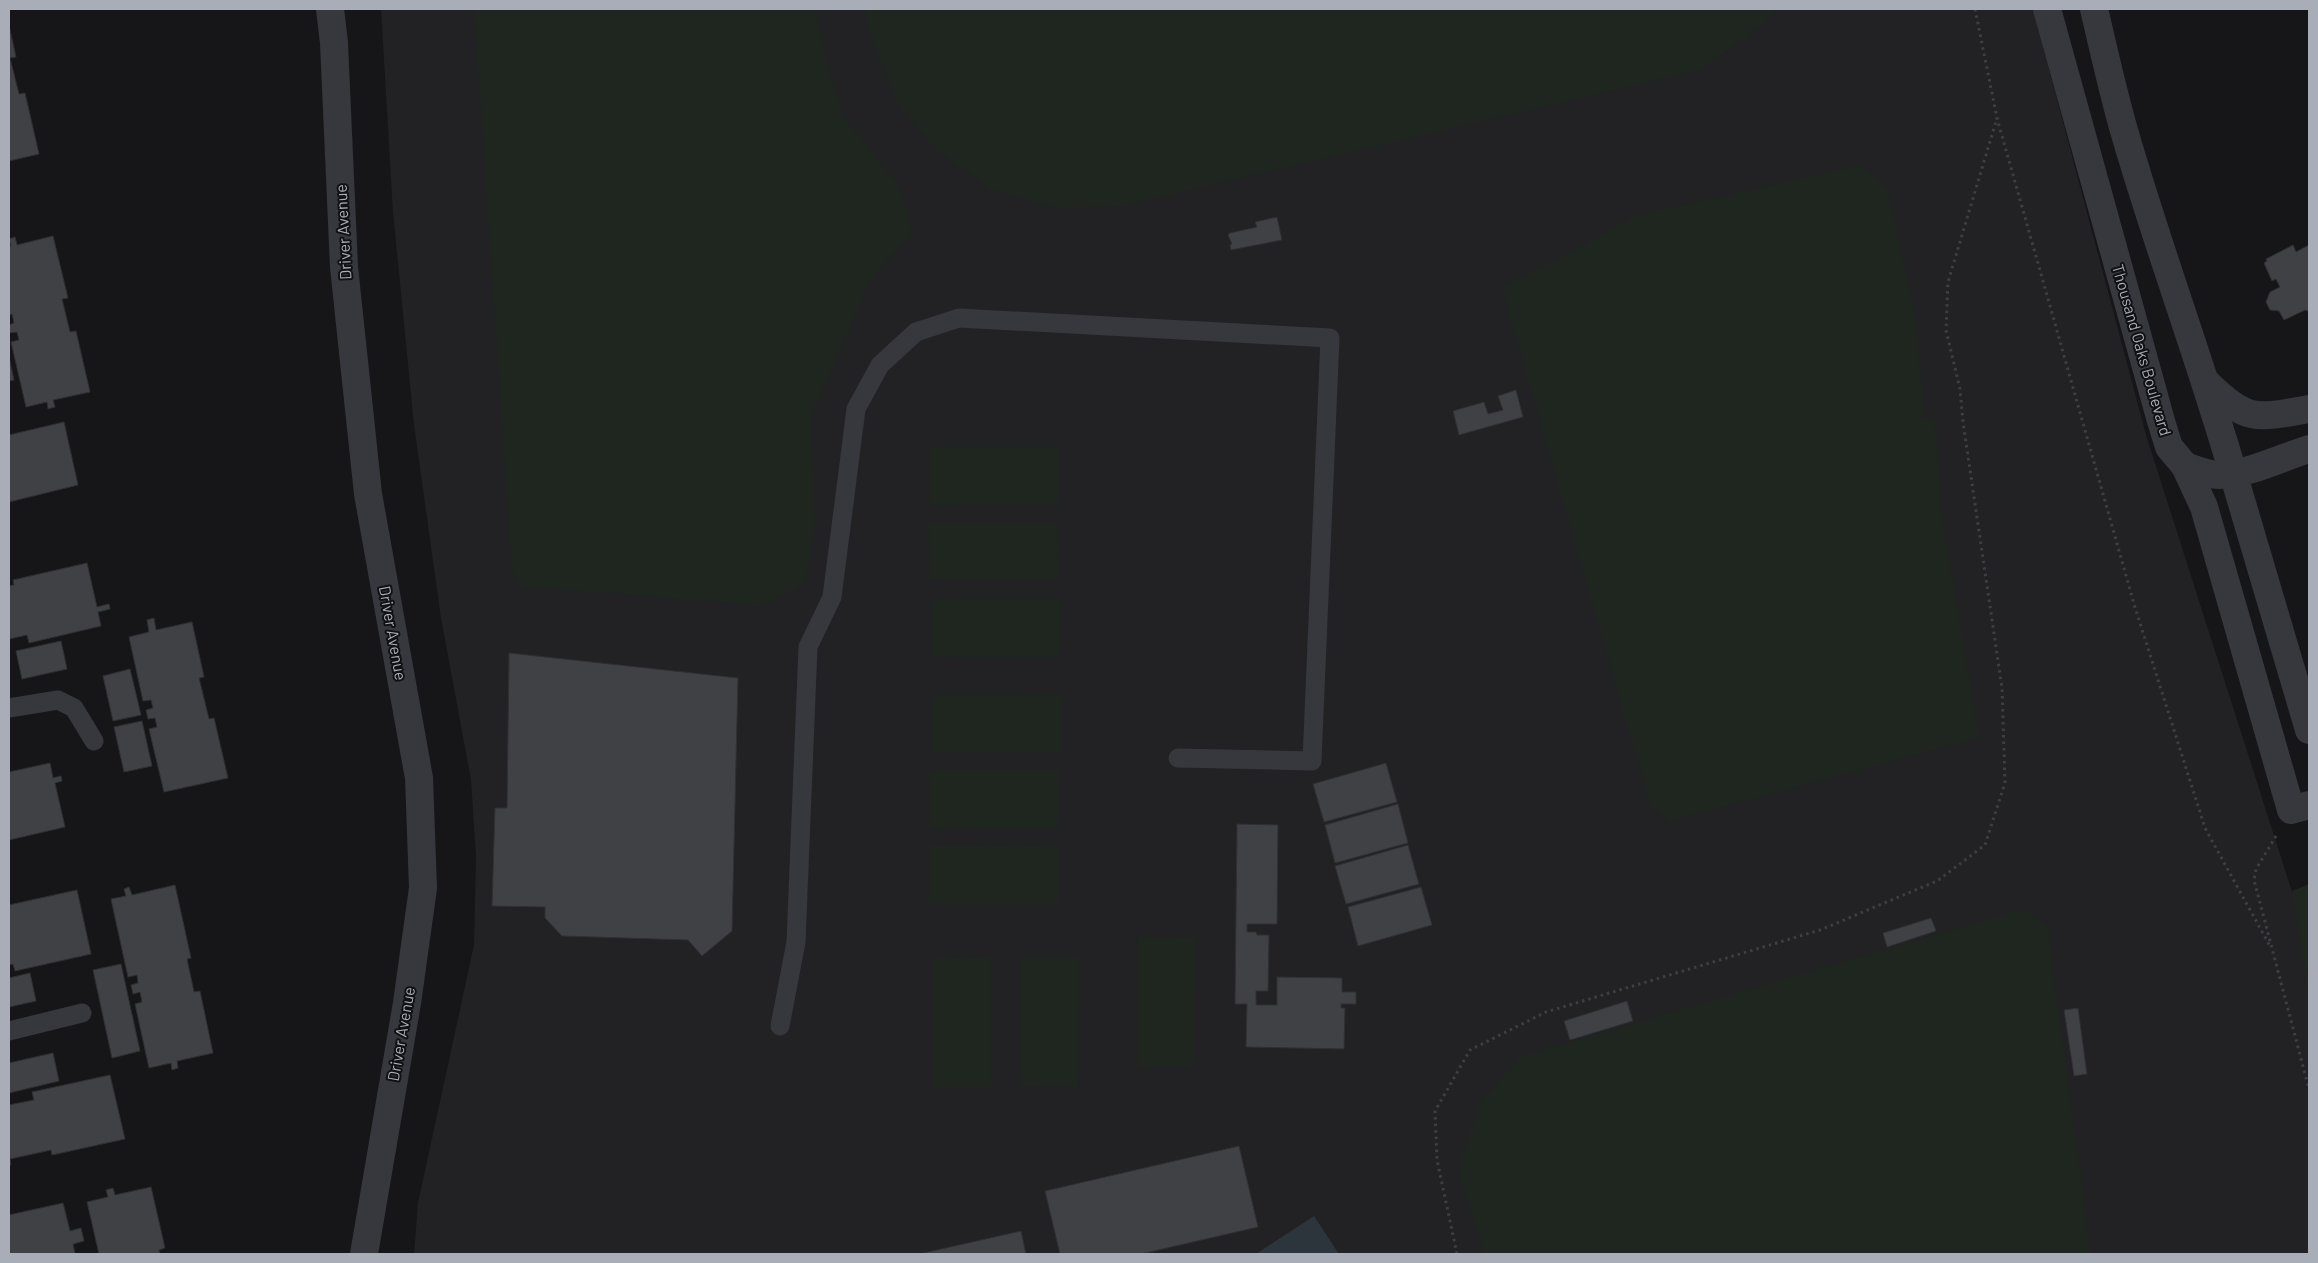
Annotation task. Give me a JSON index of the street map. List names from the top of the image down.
{
  "streets": {
    "street": ["Driver Avenue", "Thousand Oaks Boulevard"]
  }
}
